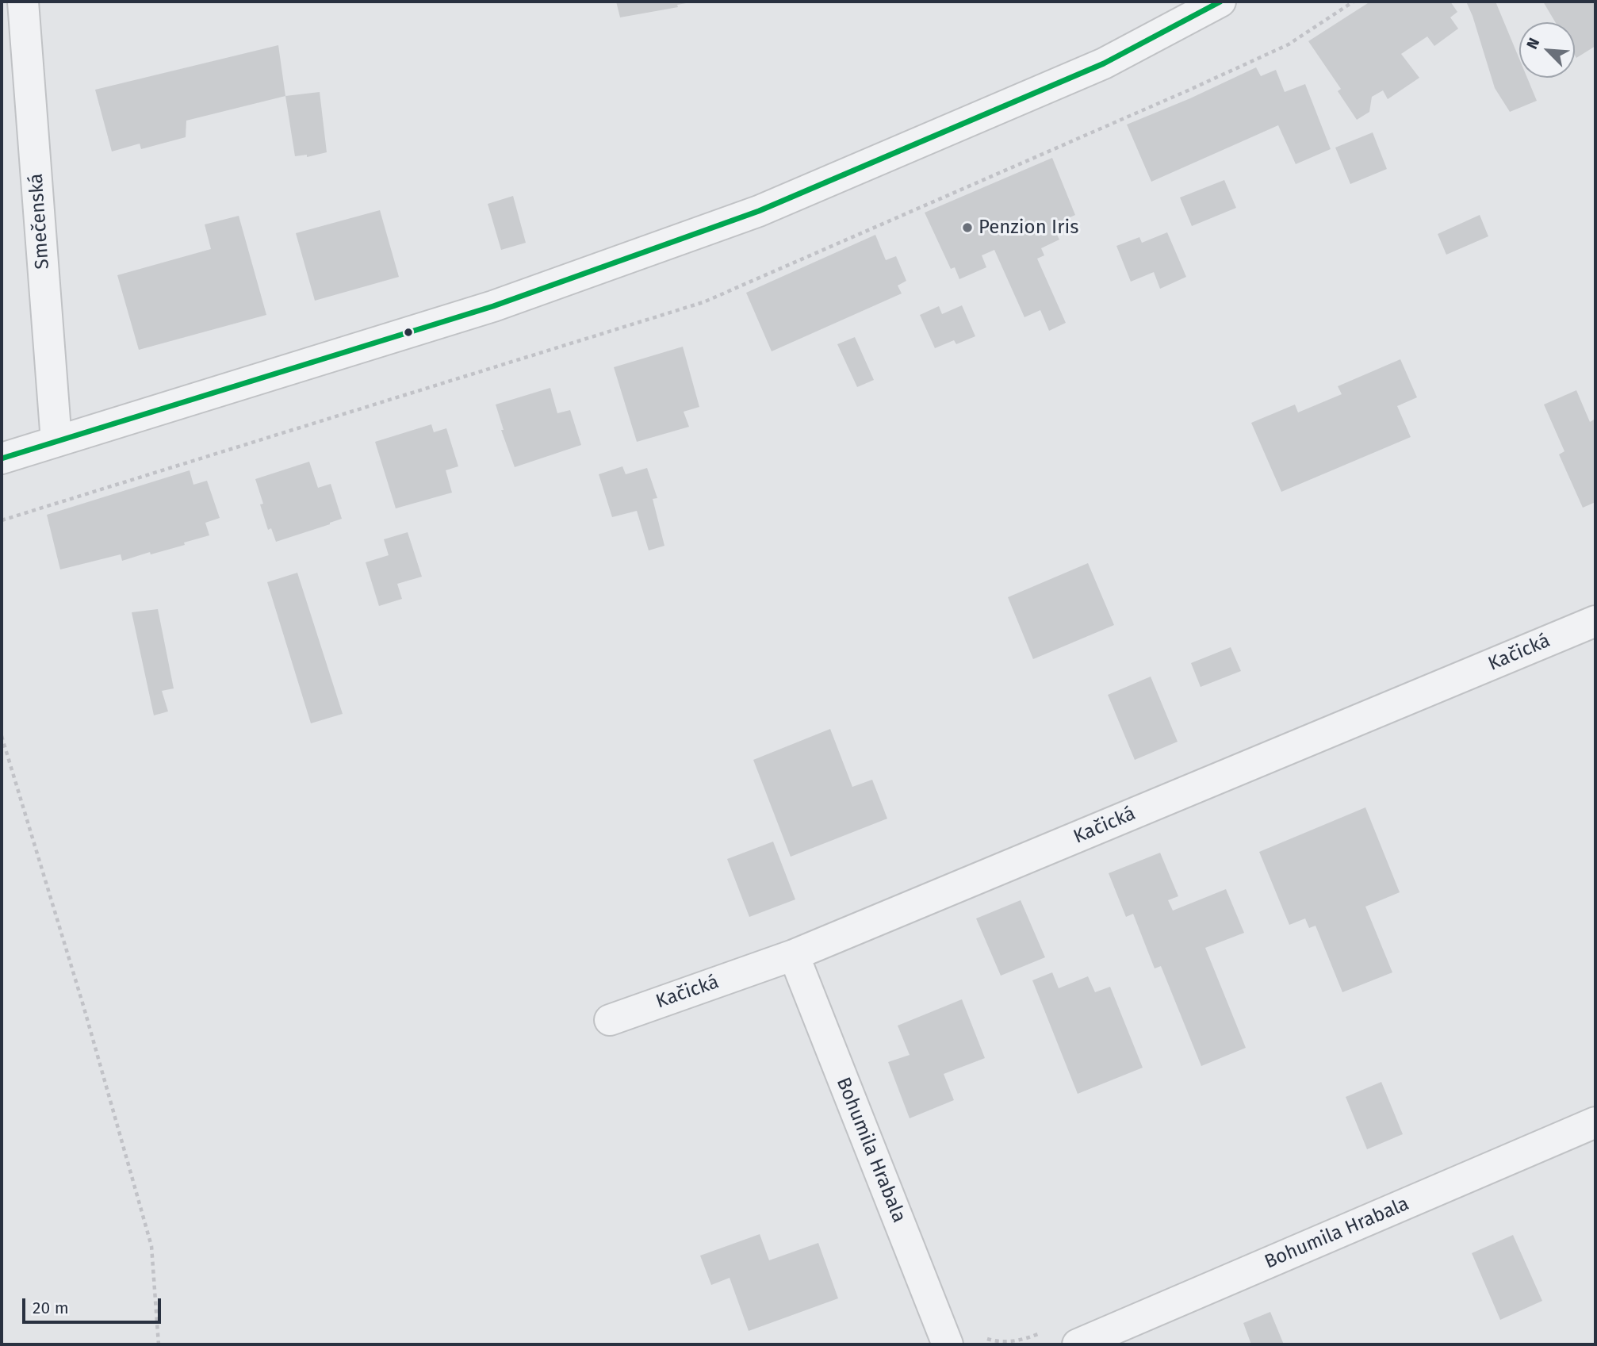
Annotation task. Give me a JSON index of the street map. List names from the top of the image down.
{
  "streets": {
    "street": ["Smečenská", "Kačická", "Bohumila Hrabala"]
  },
  "crossings": [
    ["Kačická", "Bohumila Hrabala"]
  ],
  "places": ["Penzion Iris"],
  "scale_bar": "20 m",
  "north": "top left"
}
